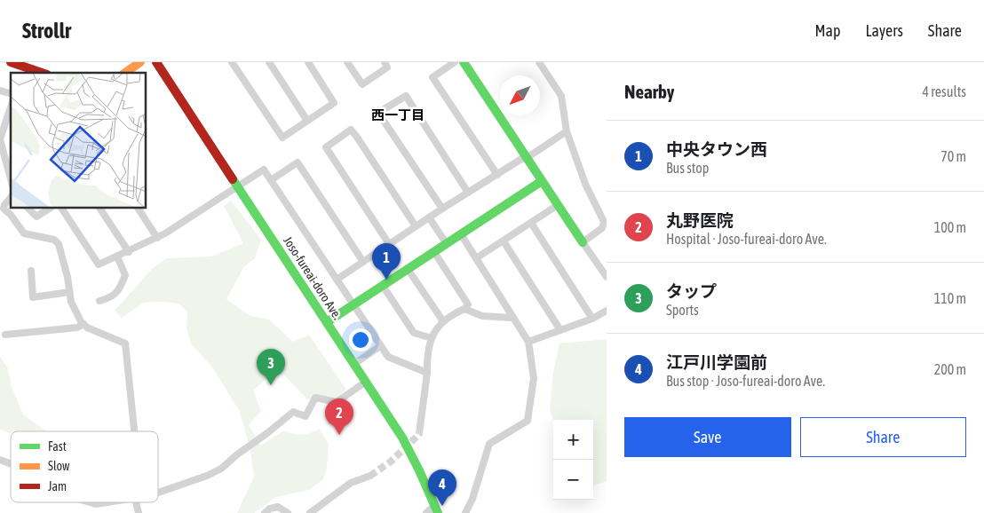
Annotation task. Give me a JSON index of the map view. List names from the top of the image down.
{
  "streets": {
    "street": ["Joso-fureai-doro Ave."]
  },
  "districts": ["西一丁目"],
  "legend": ["Fast", "Slow", "Jam"],
  "north": "bottom left",
  "page": {
    "header": "Strollr",
    "nav": ["Map", "Layers", "Share"],
    "heading": ["Nearby", "4 results"],
    "list": [
      {
        "mark": "1",
        "name": "中央タウン西",
        "note": "Bus stop",
        "value": "70 m"
      },
      {
        "mark": "2",
        "name": "丸野医院",
        "note": "Hospital · Joso-fureai-doro Ave.",
        "value": "100 m"
      },
      {
        "mark": "3",
        "name": "タップ",
        "note": "Sports",
        "value": "110 m"
      },
      {
        "mark": "4",
        "name": "江戸川学園前",
        "note": "Bus stop · Joso-fureai-doro Ave.",
        "value": "200 m"
      }
    ],
    "pins": [
      "1",
      "3",
      "2",
      "4"
    ],
    "buttons": ["Save", "Share"],
    "map_buttons": ["+", "−"]
  }
}
